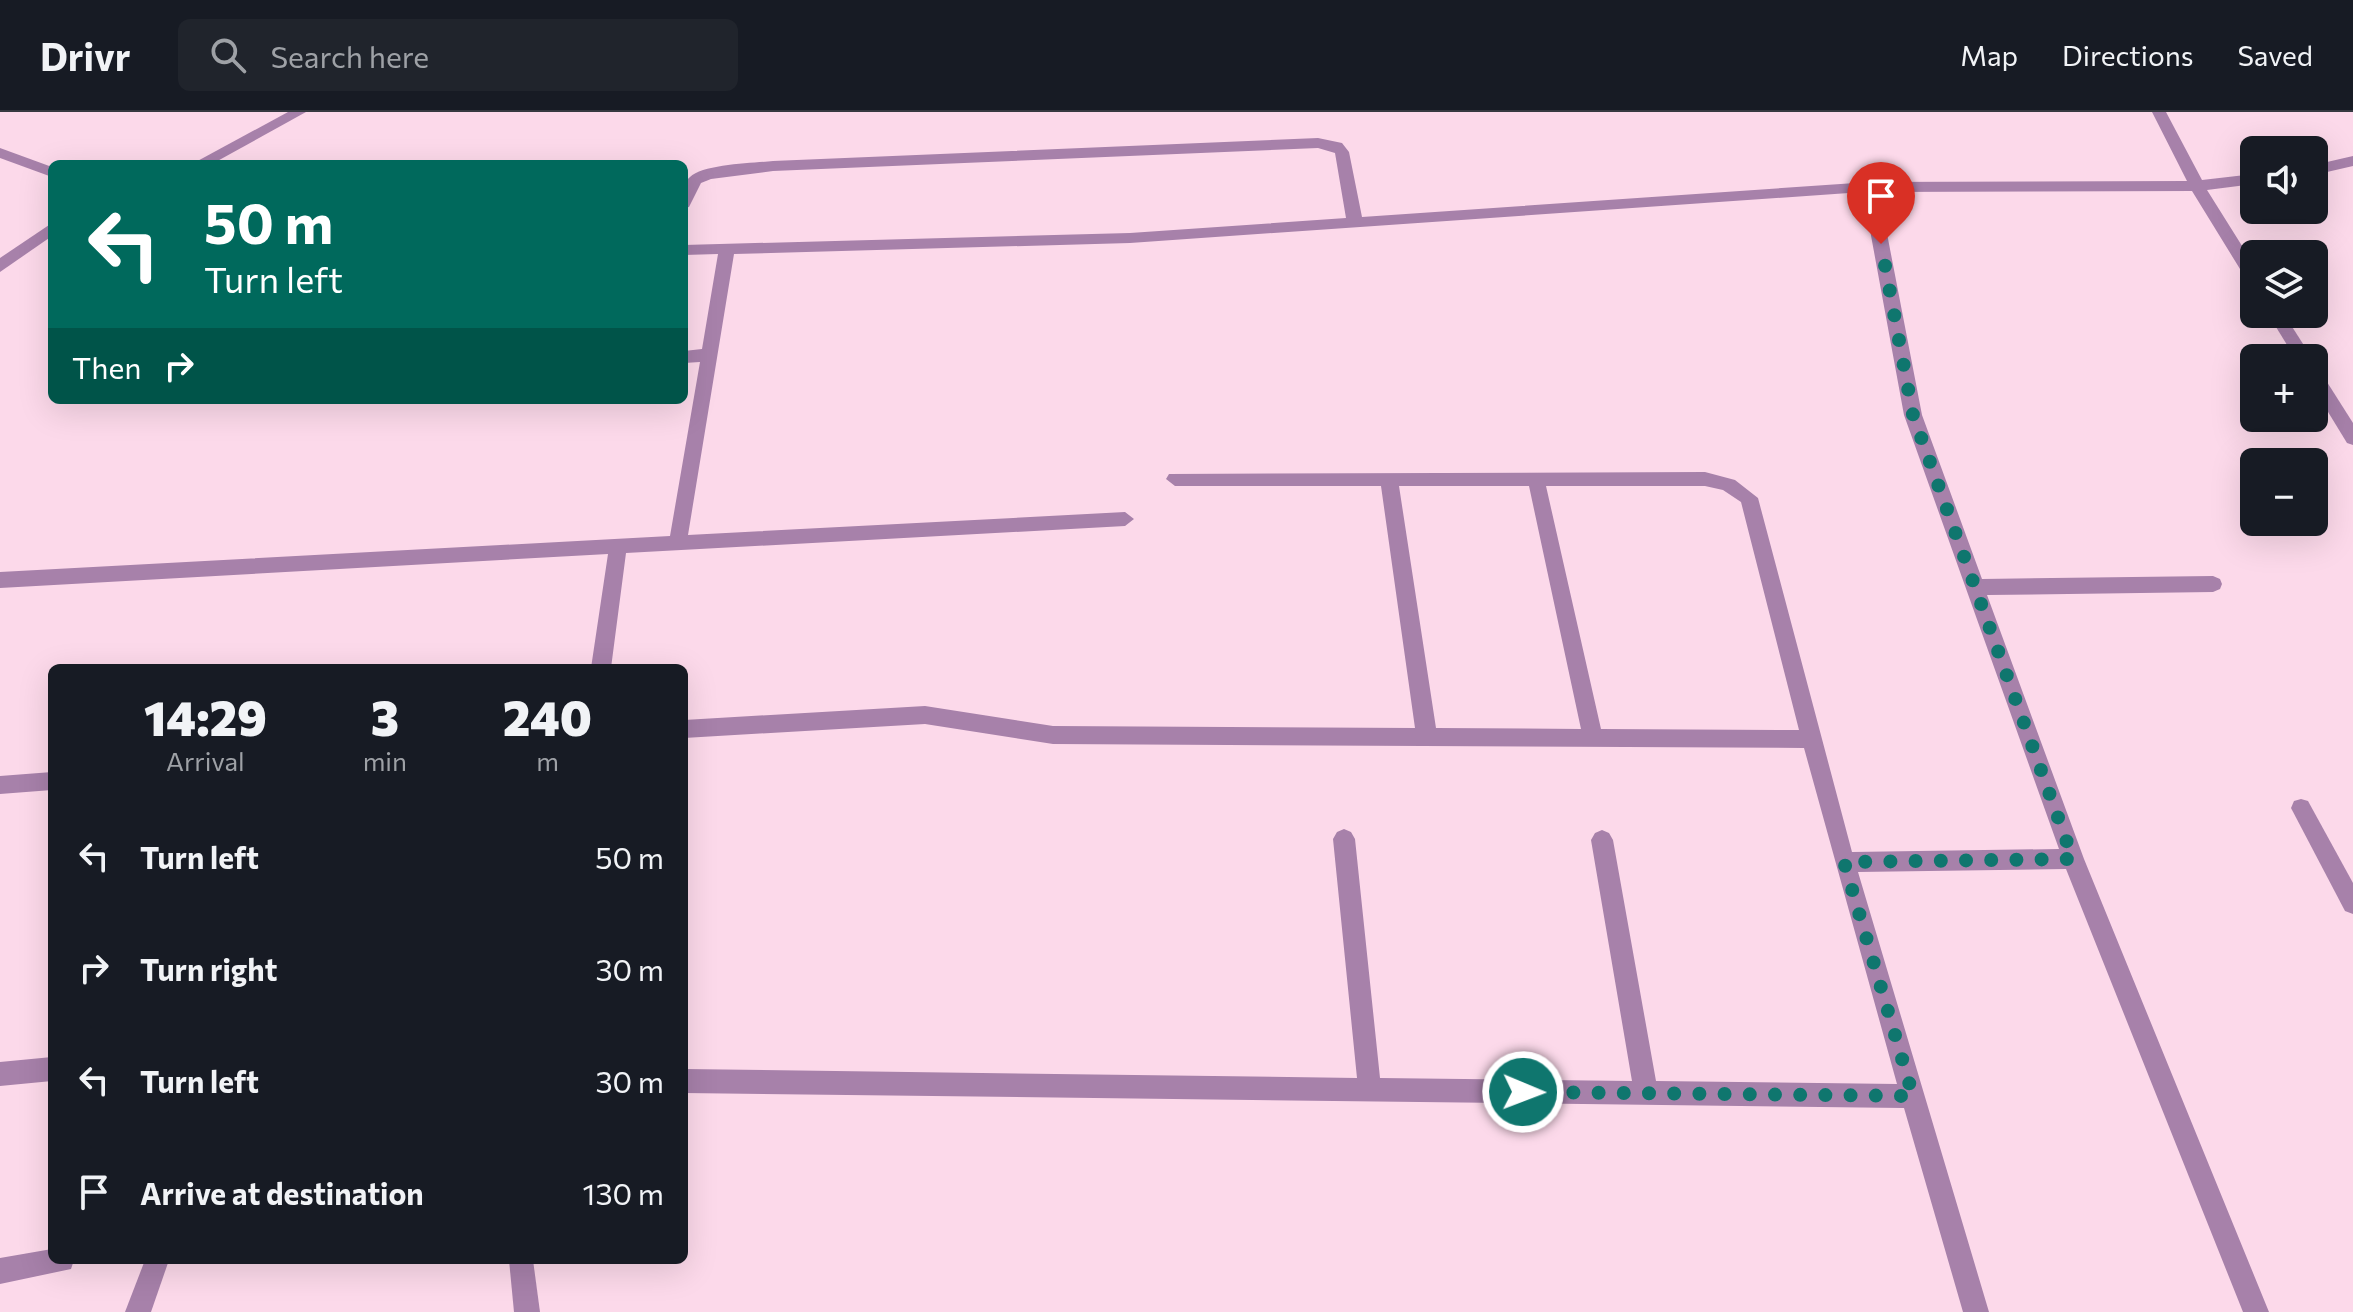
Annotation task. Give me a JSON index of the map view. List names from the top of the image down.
{
  "page": {
    "header": "Drivr",
    "search": "Search here",
    "nav": ["Map", "Directions", "Saved"],
    "map_buttons": ["+", "−"],
    "turn": ["50 m", "Turn left"],
    "then": "Then",
    "eta": [
      "14:29",
      "Arrival",
      "3",
      "min",
      "240",
      "m"
    ],
    "list": [
      {
        "name": "Turn left",
        "value": "50 m"
      },
      {
        "name": "Turn right",
        "value": "30 m"
      },
      {
        "name": "Turn left",
        "value": "30 m"
      },
      {
        "name": "Arrive at destination",
        "value": "130 m"
      }
    ]
  }
}
